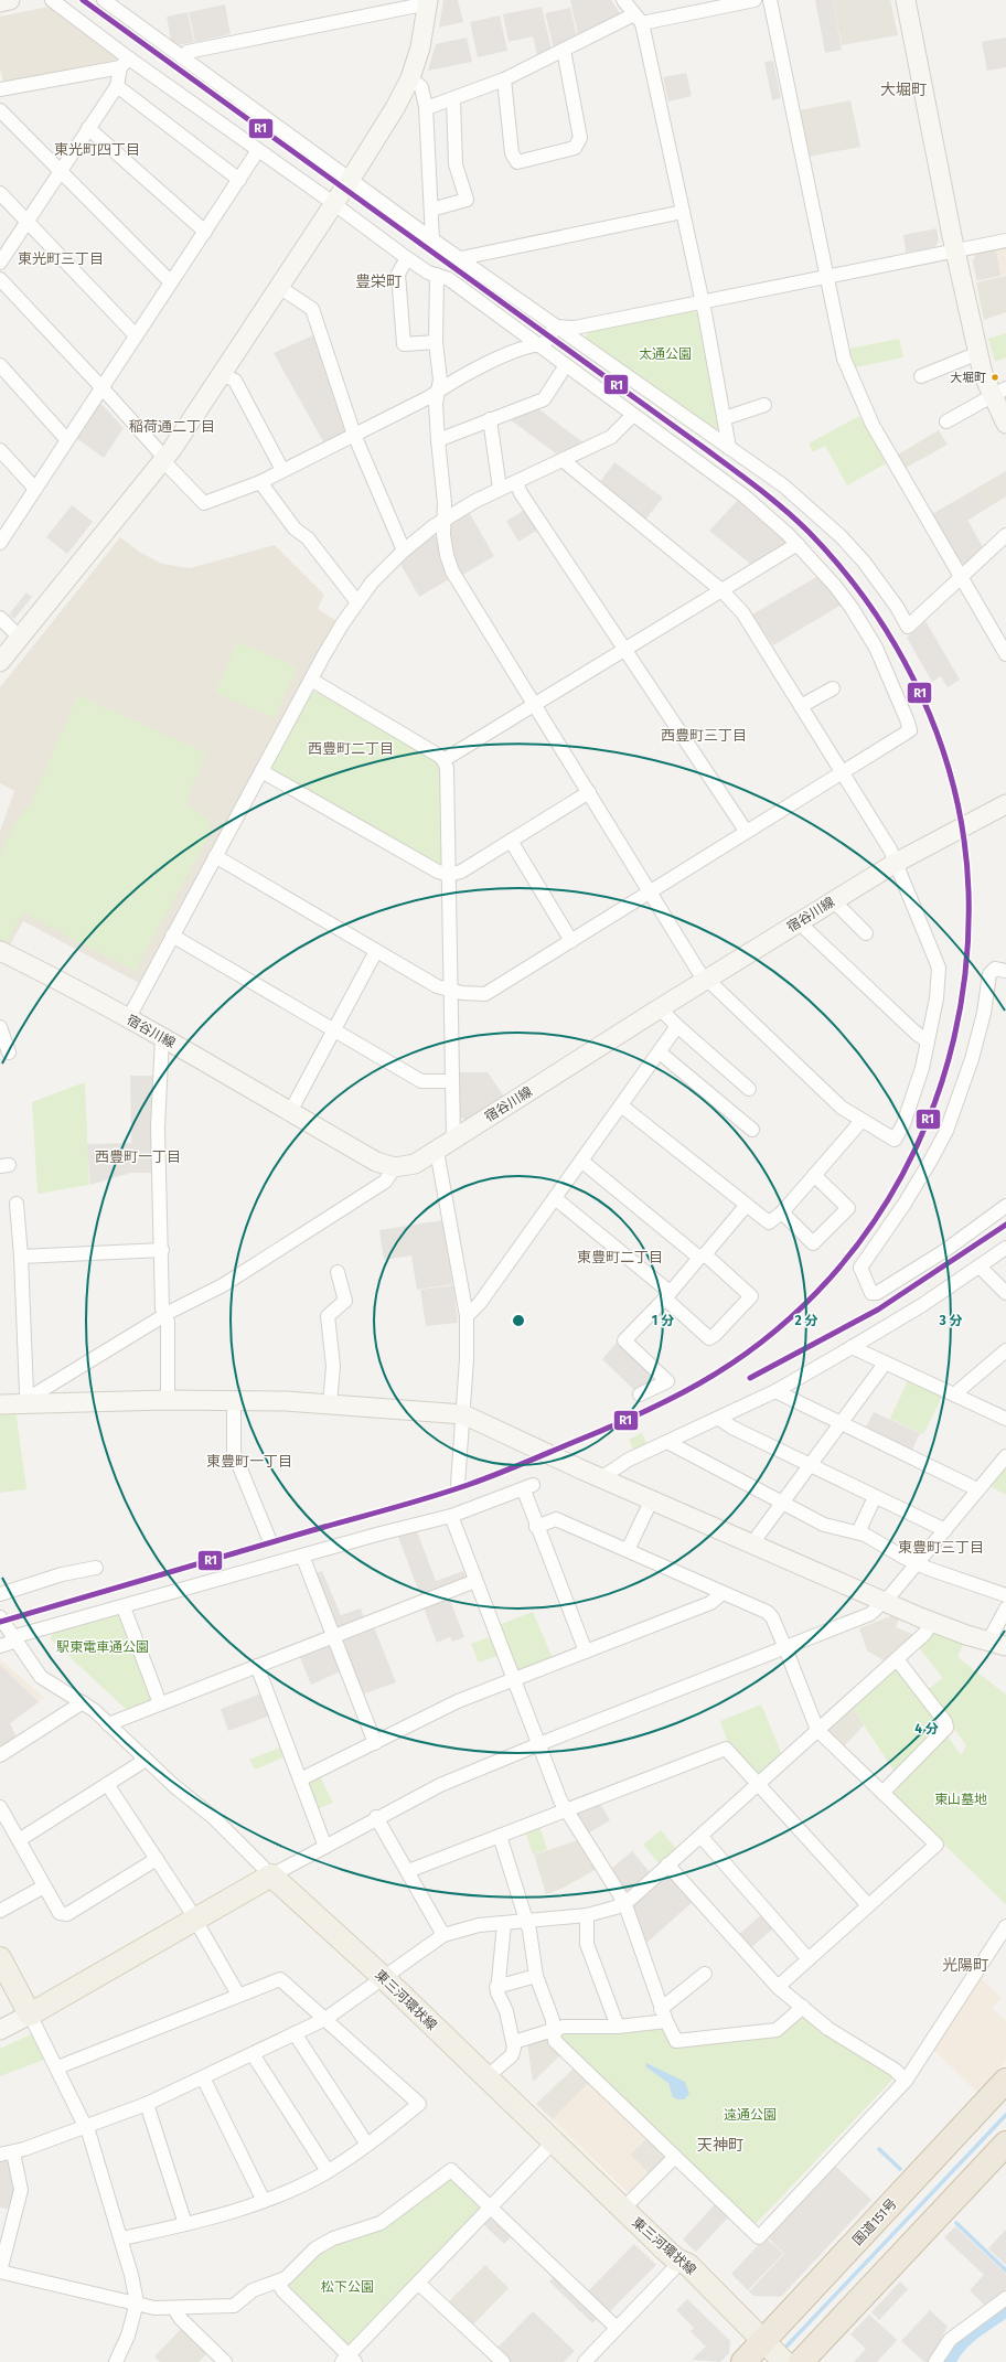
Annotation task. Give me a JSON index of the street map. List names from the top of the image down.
{
  "streets": {
    "highway": ["国道151号"],
    "main road": ["東三河環状線"],
    "street": ["宿谷川線"]
  },
  "crossings": [
    ["東三河環状線", "国道151号"]
  ],
  "districts": [
    "大堀町",
    "東光町四丁目",
    "東光町三丁目",
    "豊栄町",
    "稲荷通二丁目",
    "西豊町三丁目",
    "西豊町二丁目",
    "西豊町一丁目",
    "東豊町二丁目",
    "東豊町一丁目",
    "東豊町三丁目",
    "光陽町",
    "天神町"
  ],
  "parks": [
    "太通公園",
    "駅東電車通公園",
    "東山墓地",
    "遠通公園",
    "松下公園"
  ],
  "places": ["大堀町"],
  "lines": ["transit line R1"],
  "rings": [
    "1 分",
    "2 分",
    "3 分",
    "4 分"
  ]
}
